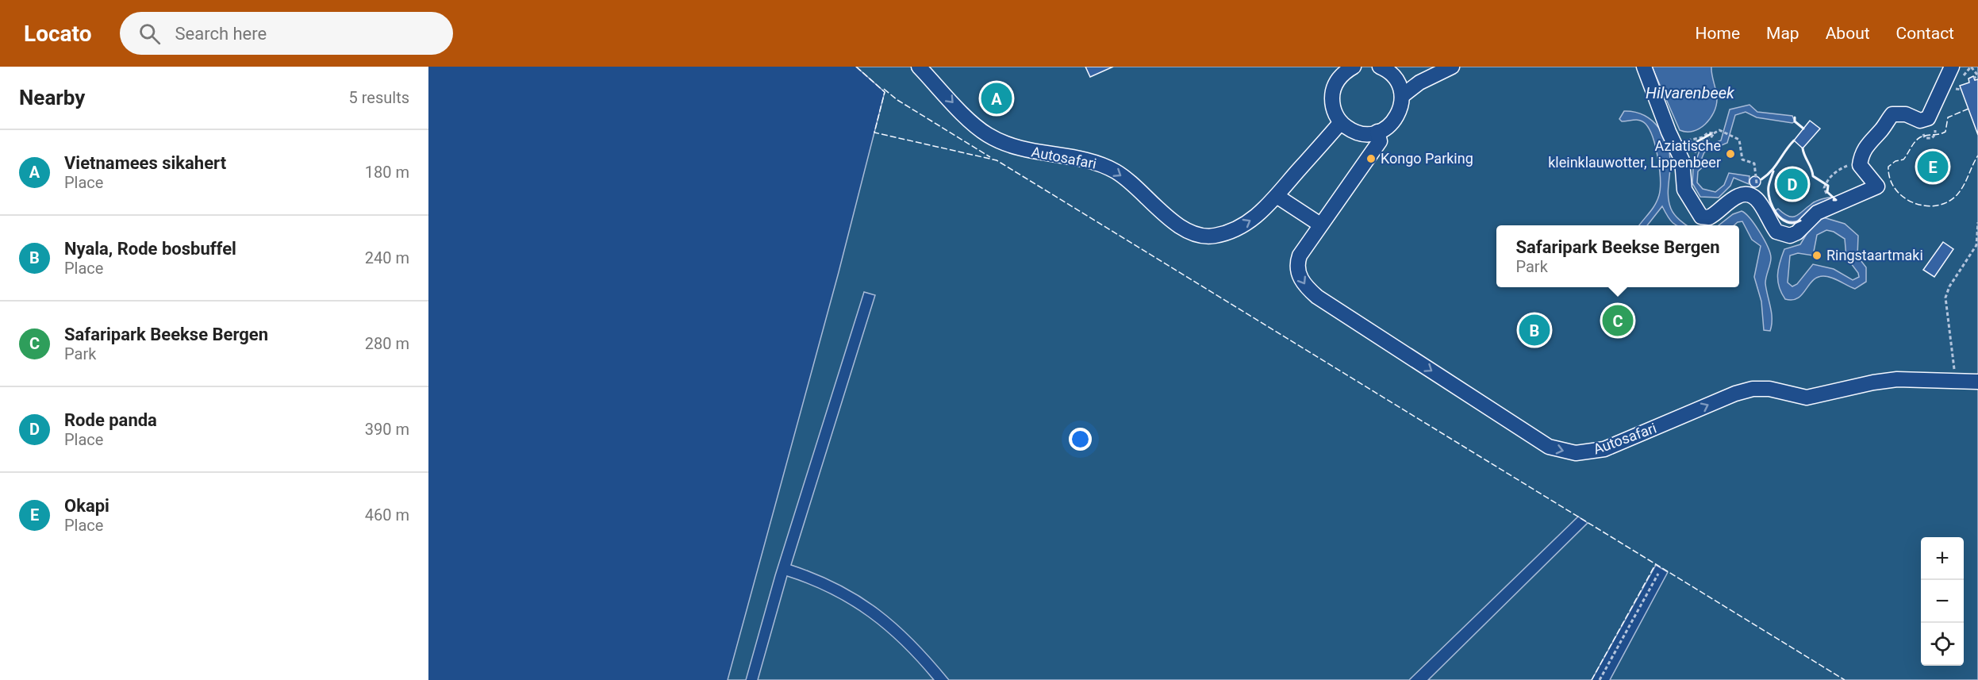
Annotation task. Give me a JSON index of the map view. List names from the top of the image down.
{
  "streets": {
    "street": ["Autosafari"]
  },
  "one_way": ["Autosafari"],
  "water": ["Hilvarenbeek"],
  "places": ["Aziatische kleinklauwotter, Lippenbeer", "Kongo Parking", "Ringstaartmaki"],
  "page": {
    "header": "Locato",
    "search": "Search here",
    "nav": [
      "Home",
      "Map",
      "About",
      "Contact"
    ],
    "heading": ["Nearby", "5 results"],
    "pins": [
      "A",
      "E",
      "D",
      "C",
      "B"
    ],
    "list": [
      {
        "mark": "A",
        "name": "Vietnamees sikahert",
        "note": "Place",
        "value": "180 m"
      },
      {
        "mark": "B",
        "name": "Nyala, Rode bosbuffel",
        "note": "Place",
        "value": "240 m"
      },
      {
        "mark": "C",
        "name": "Safaripark Beekse Bergen",
        "note": "Park",
        "value": "280 m"
      },
      {
        "mark": "D",
        "name": "Rode panda",
        "note": "Place",
        "value": "390 m"
      },
      {
        "mark": "E",
        "name": "Okapi",
        "note": "Place",
        "value": "460 m"
      }
    ],
    "popup": ["Safaripark Beekse Bergen", "Park"],
    "map_buttons": ["+", "−"]
  }
}
